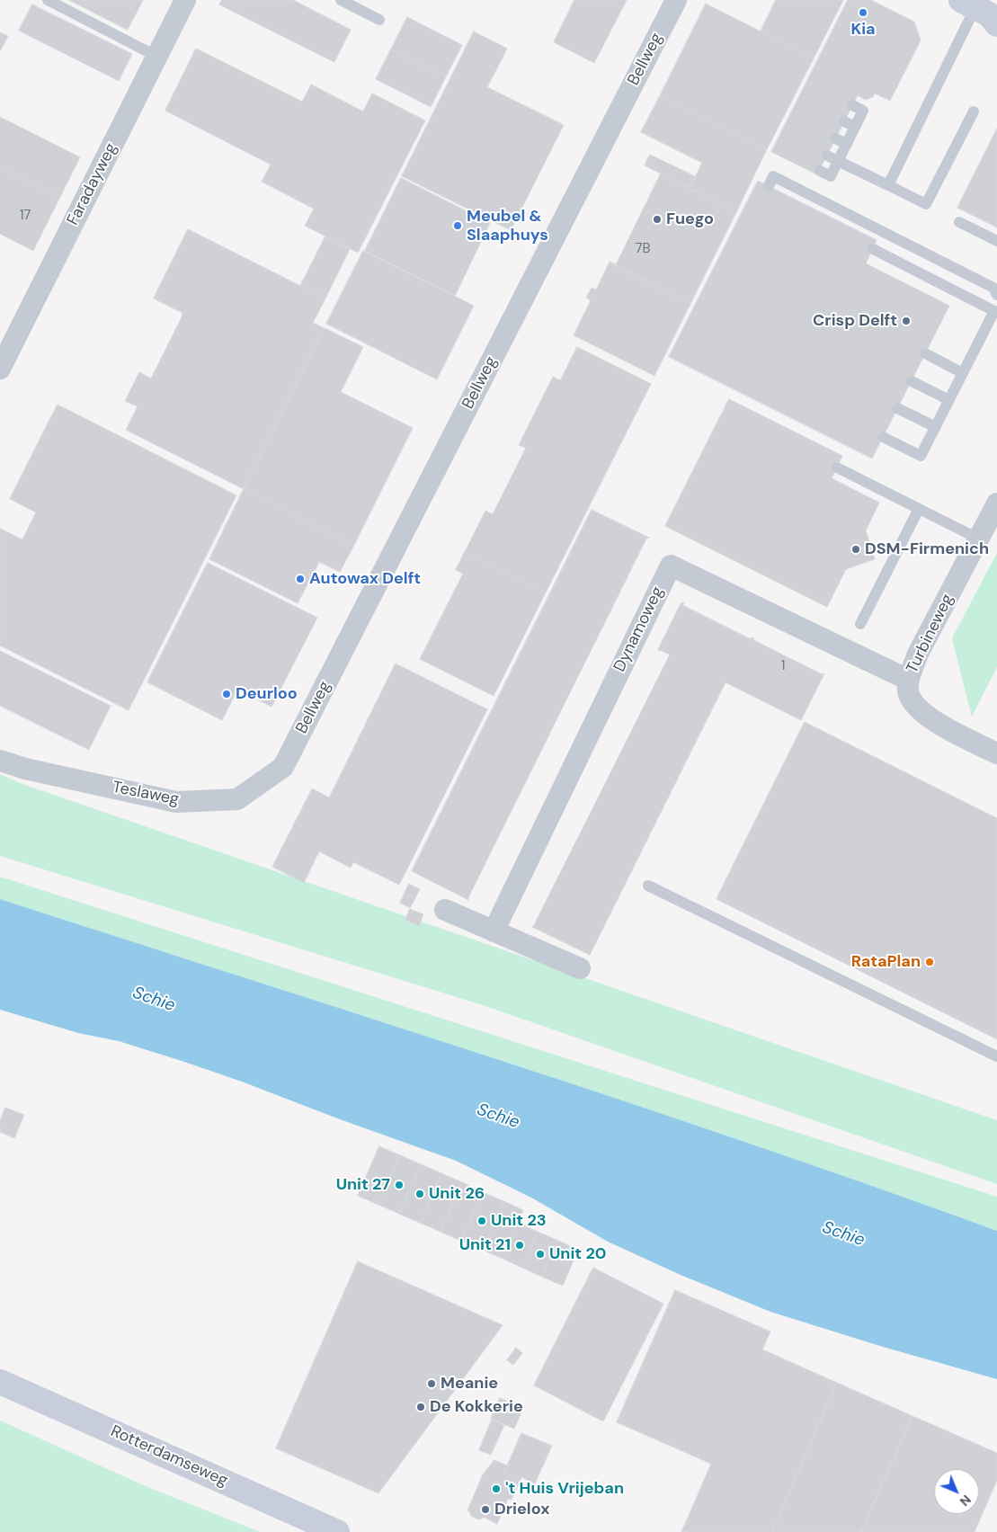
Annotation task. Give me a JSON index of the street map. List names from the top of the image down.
{
  "streets": {
    "street": [
      "Bellweg",
      "Faradayweg",
      "Dynamoweg",
      "Turbineweg",
      "Teslaweg",
      "Rotterdamseweg"
    ]
  },
  "crossings": [
    ["Bellweg", "Teslaweg"],
    ["Dynamoweg", "Turbineweg"]
  ],
  "water": ["Schie"],
  "places": [
    "Kia",
    "Fuego",
    "Meubel & Slaaphuys",
    "Crisp Delft",
    "DSM-Firmenich",
    "Autowax Delft",
    "Deurloo",
    "RataPlan",
    "Unit 27",
    "Unit 26",
    "Unit 23",
    "Unit 21",
    "Unit 20",
    "Meanie",
    "De Kokkerie",
    "'t Huis Vrijeban",
    "Drielox"
  ],
  "house_numbers": ["17", "7B", "1"],
  "north": "bottom right"
}
